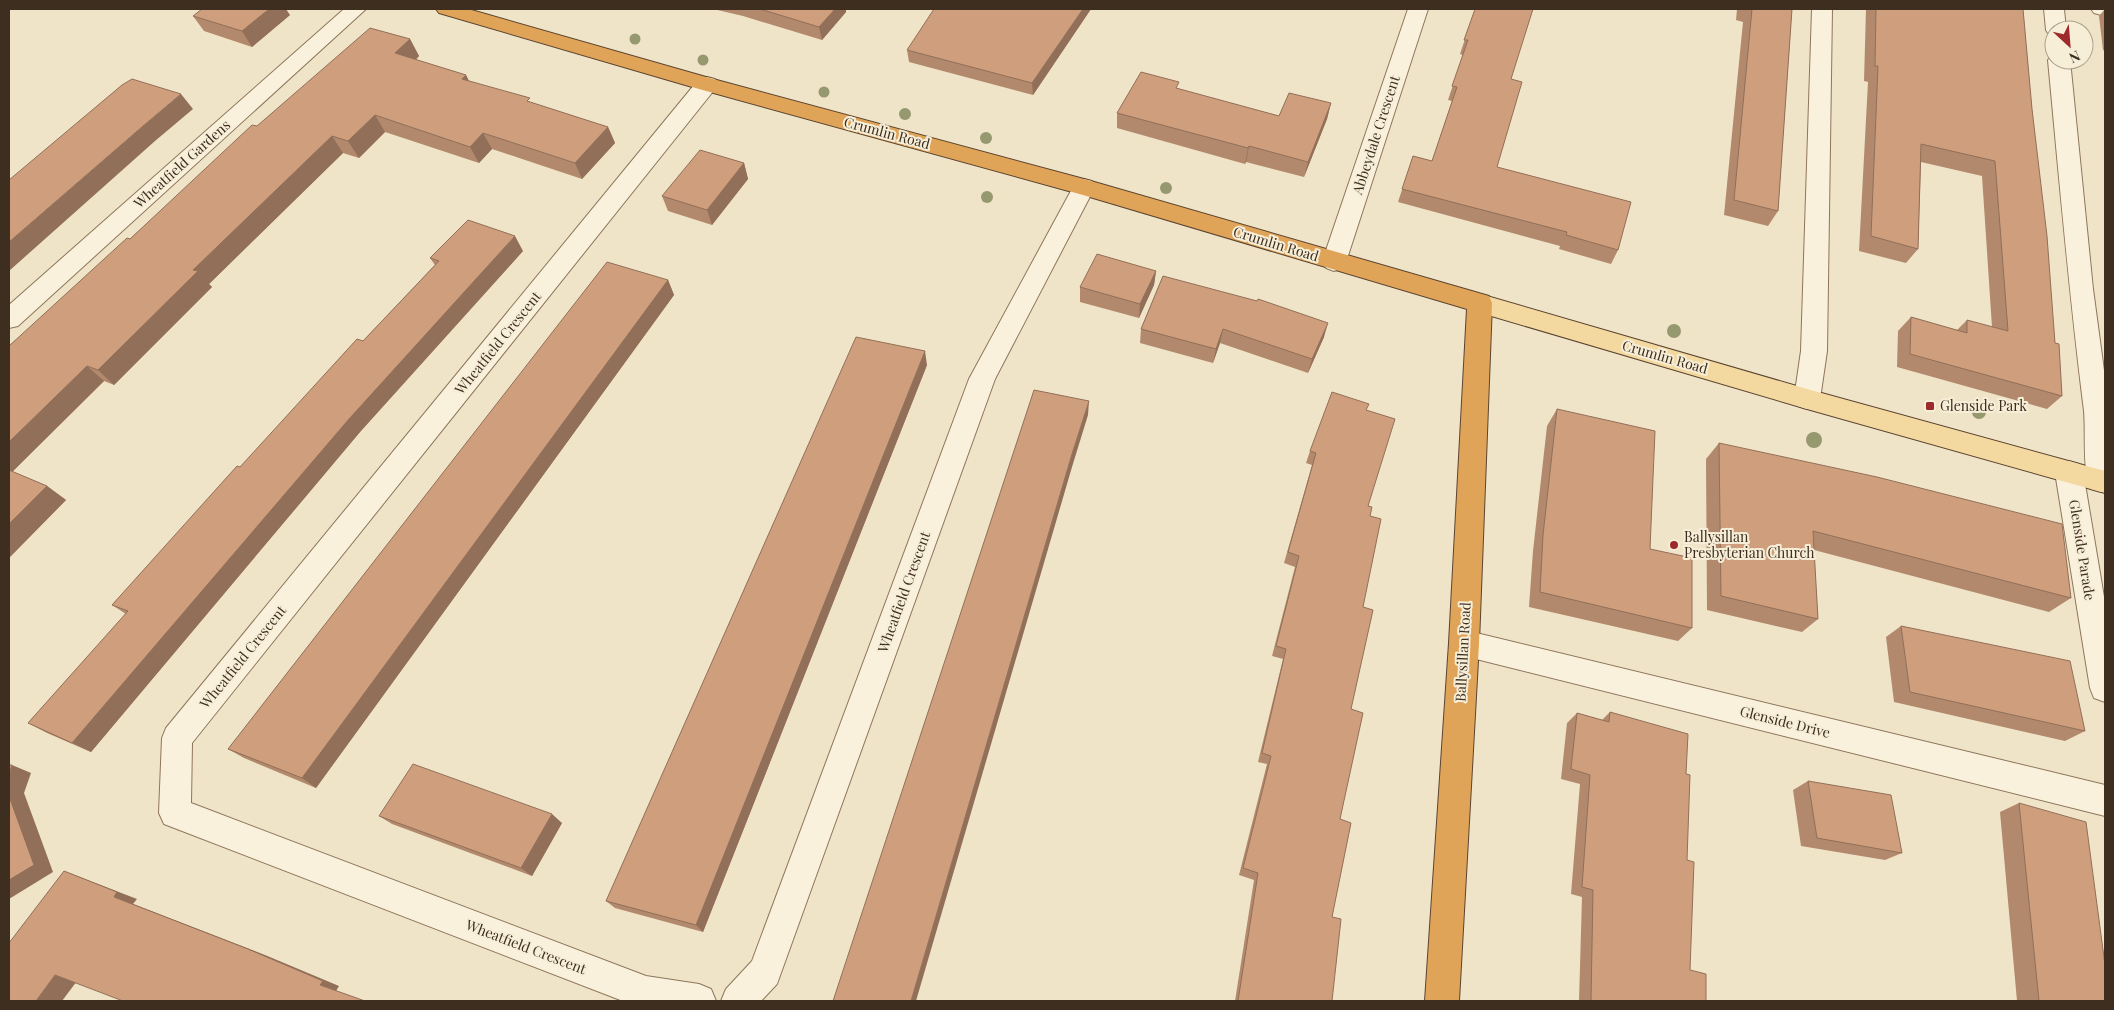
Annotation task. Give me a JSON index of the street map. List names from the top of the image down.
{
  "streets": {
    "highway": ["Crumlin Road", "Ballysillan Road"],
    "street": [
      "Abbeydale Crescent",
      "Wheatfield Gardens",
      "Wheatfield Crescent",
      "Glenside Parade",
      "Glenside Drive"
    ]
  },
  "crossings": [
    ["Crumlin Road", "Abbeydale Crescent"],
    ["Crumlin Road", "Wheatfield Crescent"],
    ["Crumlin Road", "Glenside Parade"],
    ["Crumlin Road", "Ballysillan Road"],
    ["Ballysillan Road", "Glenside Drive"]
  ],
  "places": {
    "transit": ["Glenside Park"],
    "other": ["Ballysillan Presbyterian Church"]
  },
  "north": "bottom right"
}
